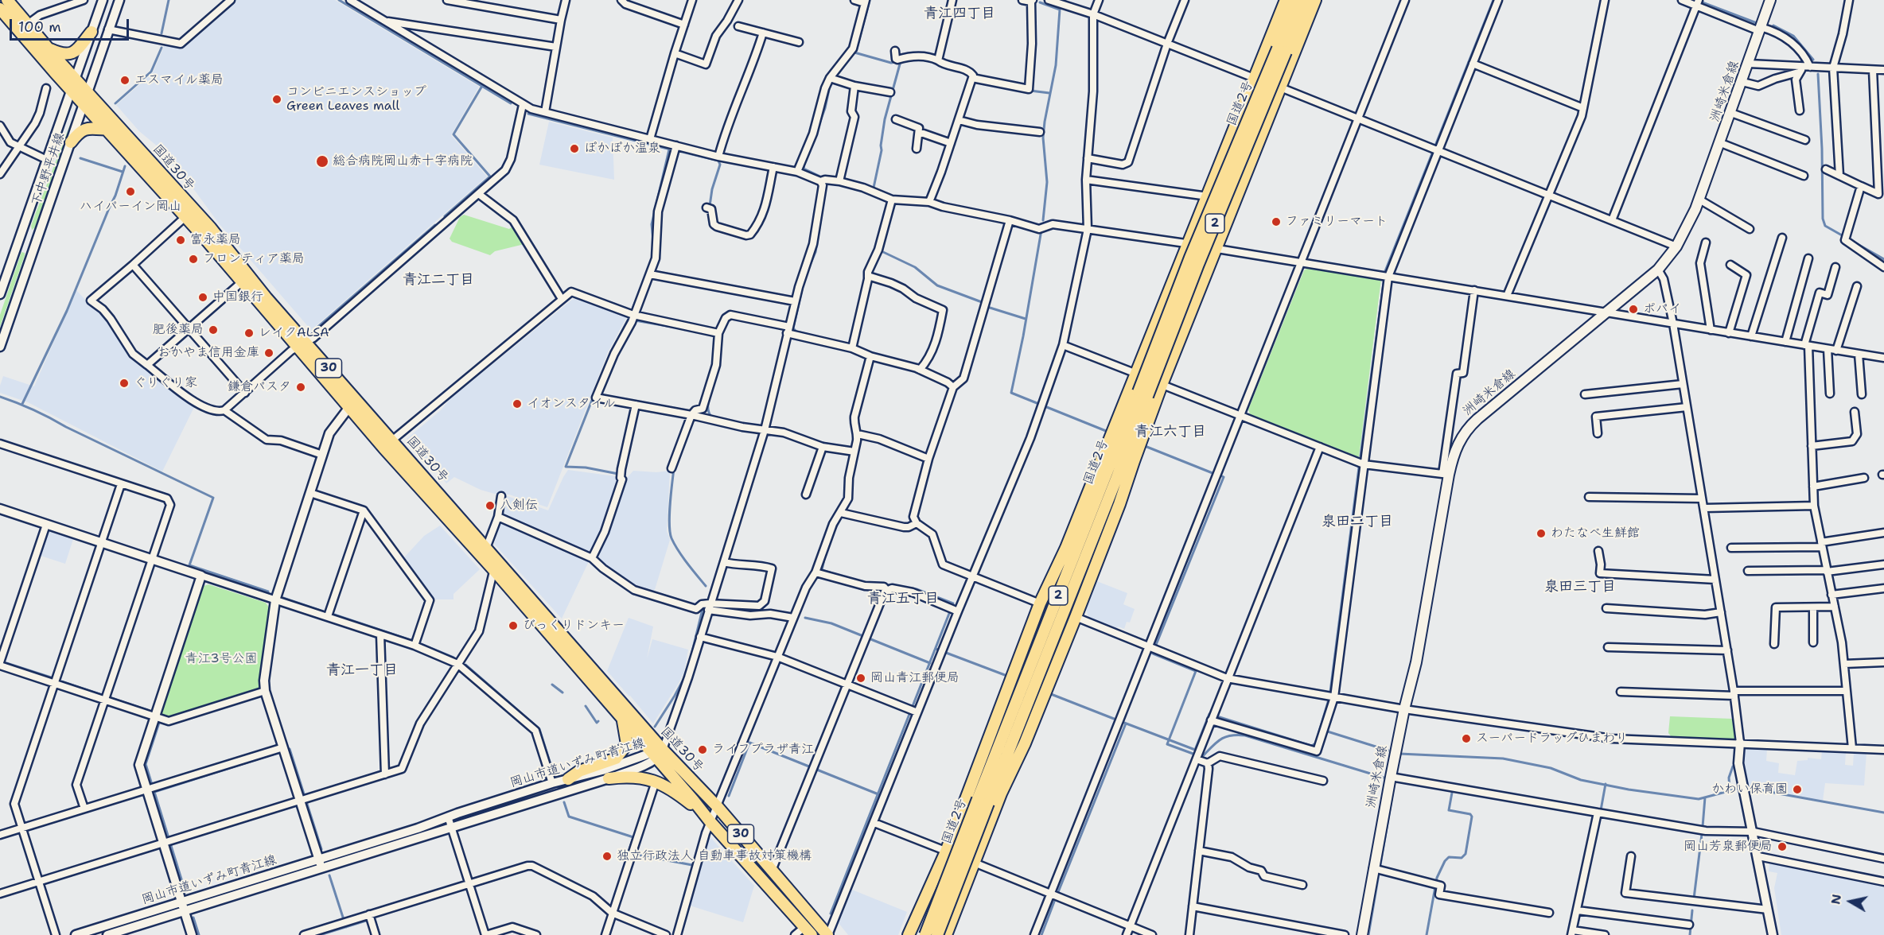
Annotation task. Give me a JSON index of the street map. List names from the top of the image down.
{
  "streets": {
    "highway": [
      "国道2号",
      "国道30号",
      "2",
      "30"
    ],
    "main road": ["洲崎米倉線"],
    "street": ["下中野平井線", "岡山市道いずみ町青江線"]
  },
  "crossings": [
    ["国道30号", "下中野平井線"],
    ["国道30号", "岡山市道いずみ町青江線"]
  ],
  "districts": [
    "青江四丁目",
    "青江二丁目",
    "青江六丁目",
    "泉田二丁目",
    "泉田三丁目",
    "青江五丁目",
    "青江一丁目"
  ],
  "parks": ["青江3号公園"],
  "places": [
    "エスマイル薬局",
    "コンビニエンスショップ Green Leaves mall",
    "ぽかぽか温泉",
    "総合病院岡山赤十字病院",
    "ハイパーイン岡山",
    "ファミリーマート",
    "富永薬局",
    "フロンティア薬局",
    "中国銀行",
    "ポパイ",
    "肥後薬局",
    "レイクALSA",
    "おかやま信用金庫",
    "ぐりぐり家",
    "鎌倉パスタ",
    "イオンスタイル",
    "八剣伝",
    "わたなべ生鮮館",
    "びっくりドンキー",
    "岡山青江郵便局",
    "スーパードラッグひまわり",
    "ライフプラザ青江",
    "かわい保育園",
    "岡山芳泉郵便局",
    "独立行政法人 自動車事故対策機構"
  ],
  "scale_bar": "100 m",
  "north": "left"
}
